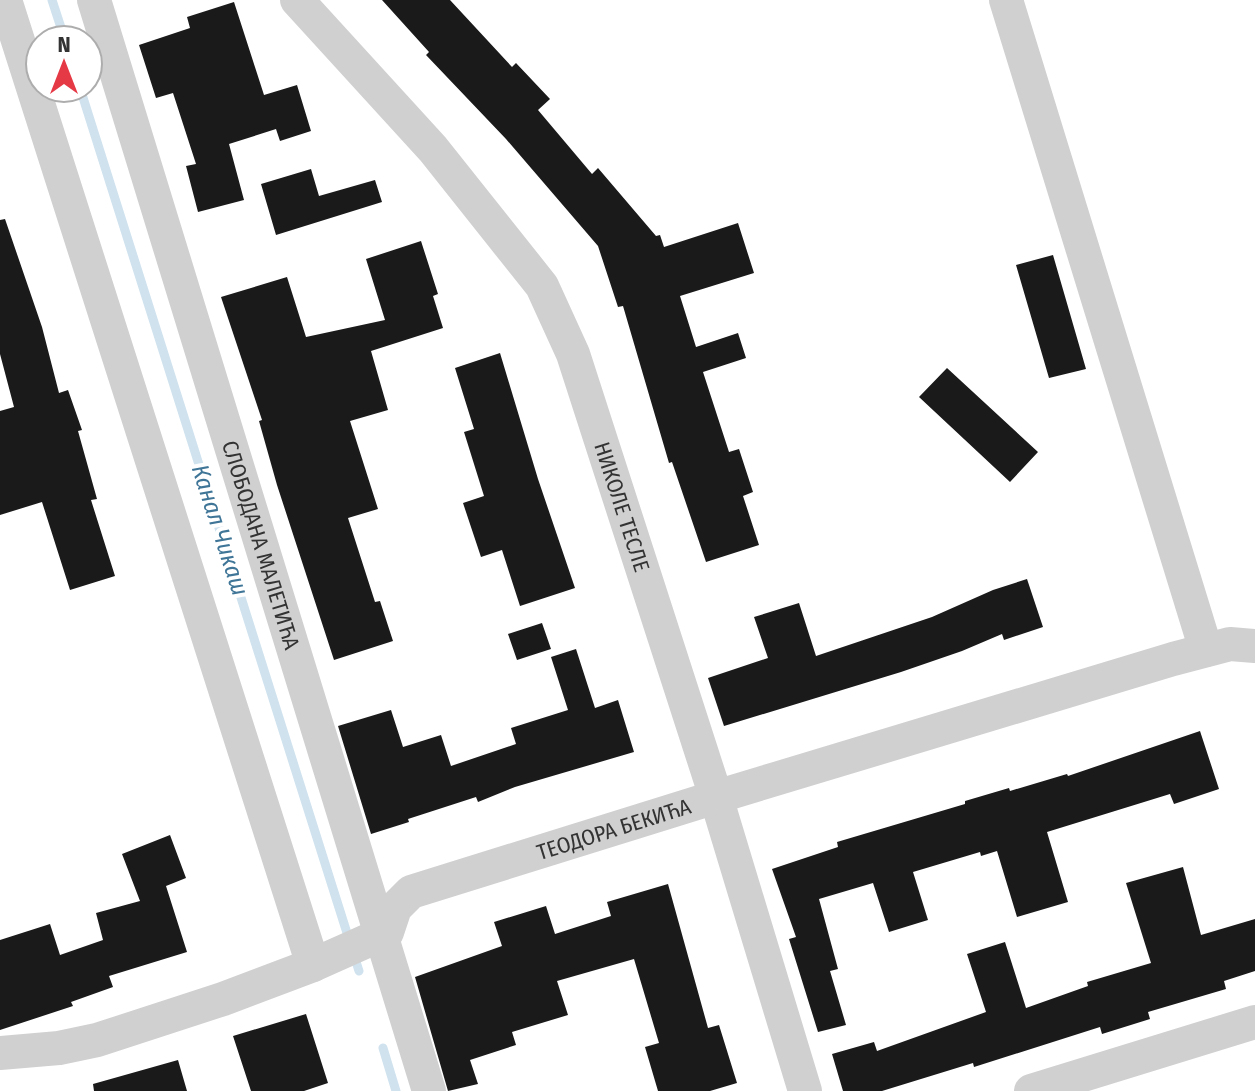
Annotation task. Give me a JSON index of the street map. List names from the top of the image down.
{
  "streets": {
    "street": ["НИКОЛЕ ТЕСЛЕ", "СЛОБОДАНА МАЛЕТИЋА", "ТЕОДОРА БЕКИЋА"]
  },
  "crossings": [
    ["НИКОЛЕ ТЕСЛЕ", "ТЕОДОРА БЕКИЋА"],
    ["СЛОБОДАНА МАЛЕТИЋА", "ТЕОДОРА БЕКИЋА"]
  ],
  "water": ["Канал Чикаш"],
  "north": "top"
}
